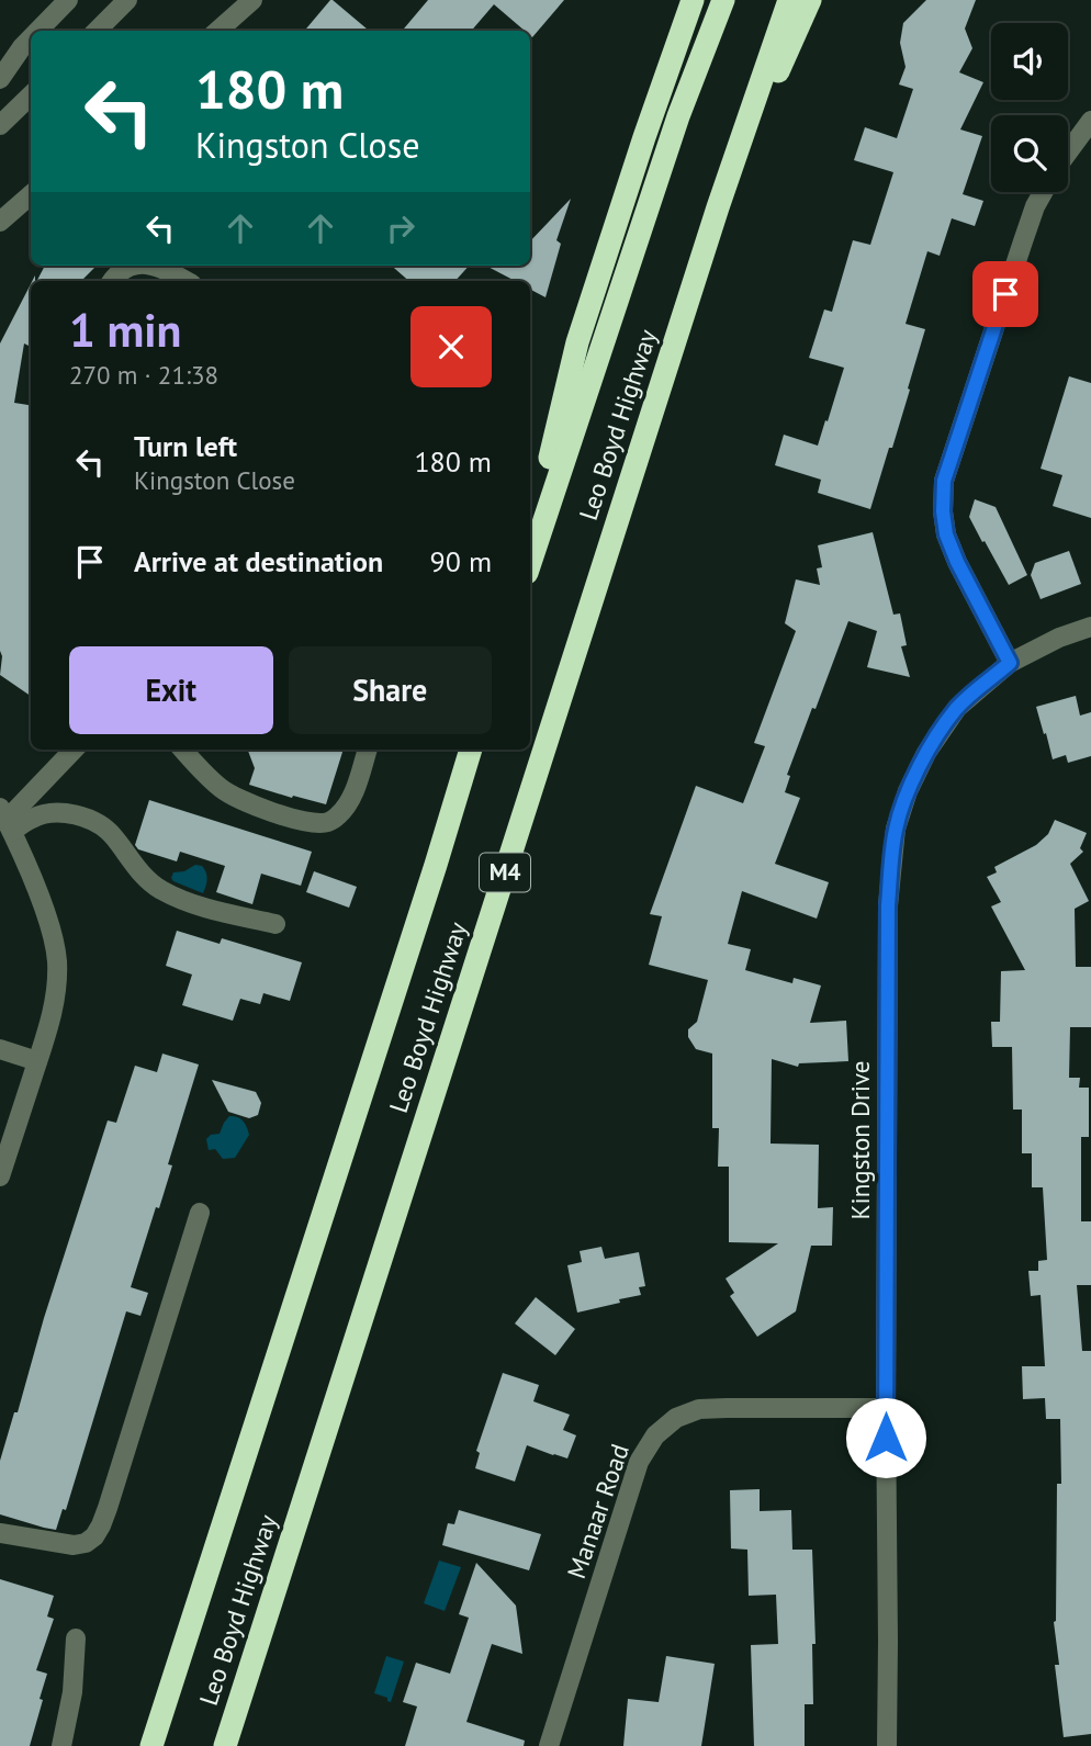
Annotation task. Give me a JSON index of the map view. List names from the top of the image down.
{
  "streets": {
    "highway": ["Leo Boyd Highway", "M4"],
    "street": ["Kingston Drive", "Manaar Road"]
  },
  "crossings": [
    ["Kingston Drive", "Manaar Road"]
  ],
  "page": {
    "turn": ["180 m", "Kingston Close"],
    "heading": ["1 min", "270 m · 21:38"],
    "list": [
      {
        "name": "Turn left",
        "note": "Kingston Close",
        "value": "180 m"
      },
      {
        "name": "Arrive at destination",
        "value": "90 m"
      }
    ],
    "buttons": ["Exit", "Share"]
  }
}
